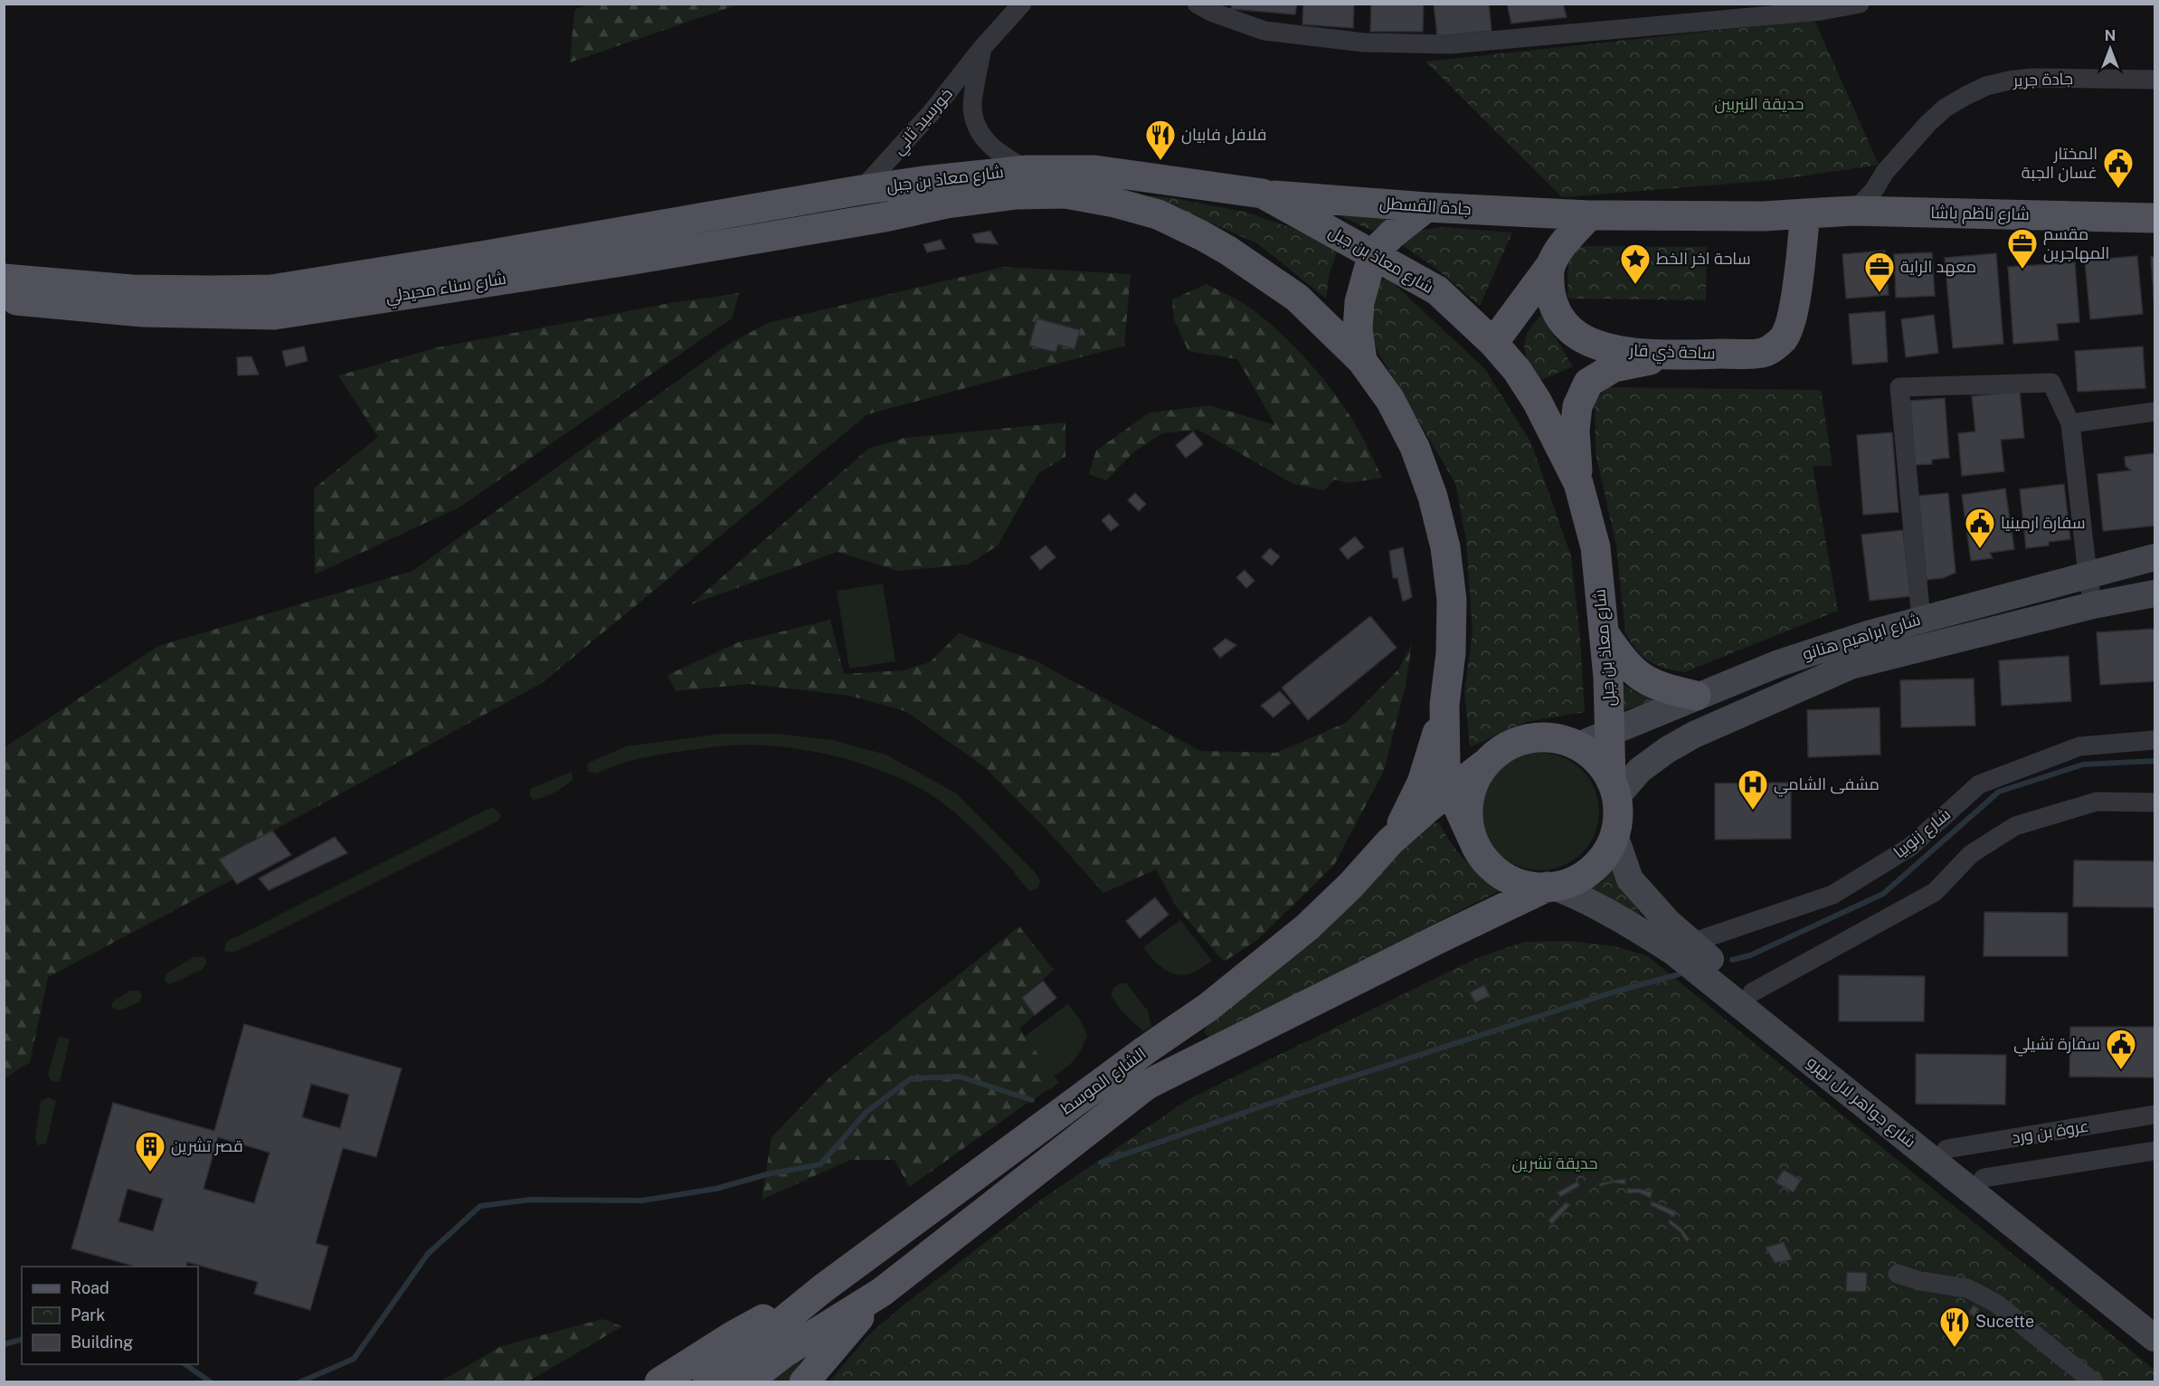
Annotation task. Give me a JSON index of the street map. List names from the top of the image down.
{
  "streets": {
    "main road": [
      "شارع معاذ بن جبل",
      "جادة القسطل",
      "شارع ناظم باشا",
      "شارع سناء محيدلي",
      "ساحة ذي قار",
      "شارع ابراهيم هنانو",
      "الشارع الموسط",
      "شارع جواهر لال نهرو"
    ],
    "street": [
      "جادة جرير",
      "خورسيد ثاني",
      "شارع زنوبيا",
      "عروة بن ورد"
    ]
  },
  "crossings": [
    ["جادة جرير", "شارع ناظم باشا"],
    ["خورسيد ثاني", "شارع معاذ بن جبل"],
    ["خورسيد ثاني", "شارع سناء محيدلي"],
    ["شارع معاذ بن جبل", "جادة القسطل"],
    ["شارع معاذ بن جبل", "شارع سناء محيدلي"],
    ["شارع معاذ بن جبل", "شارع ابراهيم هنانو"],
    ["شارع معاذ بن جبل", "الشارع الموسط"],
    ["شارع معاذ بن جبل", "شارع جواهر لال نهرو"],
    ["شارع ناظم باشا", "ساحة ذي قار"],
    ["شارع ابراهيم هنانو", "الشارع الموسط"],
    ["شارع ابراهيم هنانو", "شارع جواهر لال نهرو"],
    ["شارع زنوبيا", "شارع جواهر لال نهرو"],
    ["الشارع الموسط", "شارع جواهر لال نهرو"],
    ["شارع جواهر لال نهرو", "عروة بن ورد"]
  ],
  "parks": ["حديقة النيربين", "حديقة تشرين"],
  "places": {
    "restaurant": ["فلافل فابيان", "Sucette"],
    "public building": ["المختار غسان الجبة", "سفارة ارمينيا", "سفارة تشيلي"],
    "office": ["مقسم المهاجرين", "معهد الراية"],
    "place": ["ساحة اخر الخط"],
    "hospital": ["مشفى الشامي"],
    "building": ["قصر تشرين"]
  },
  "legend": ["Road", "Park", "Building"],
  "north": "top"
}
